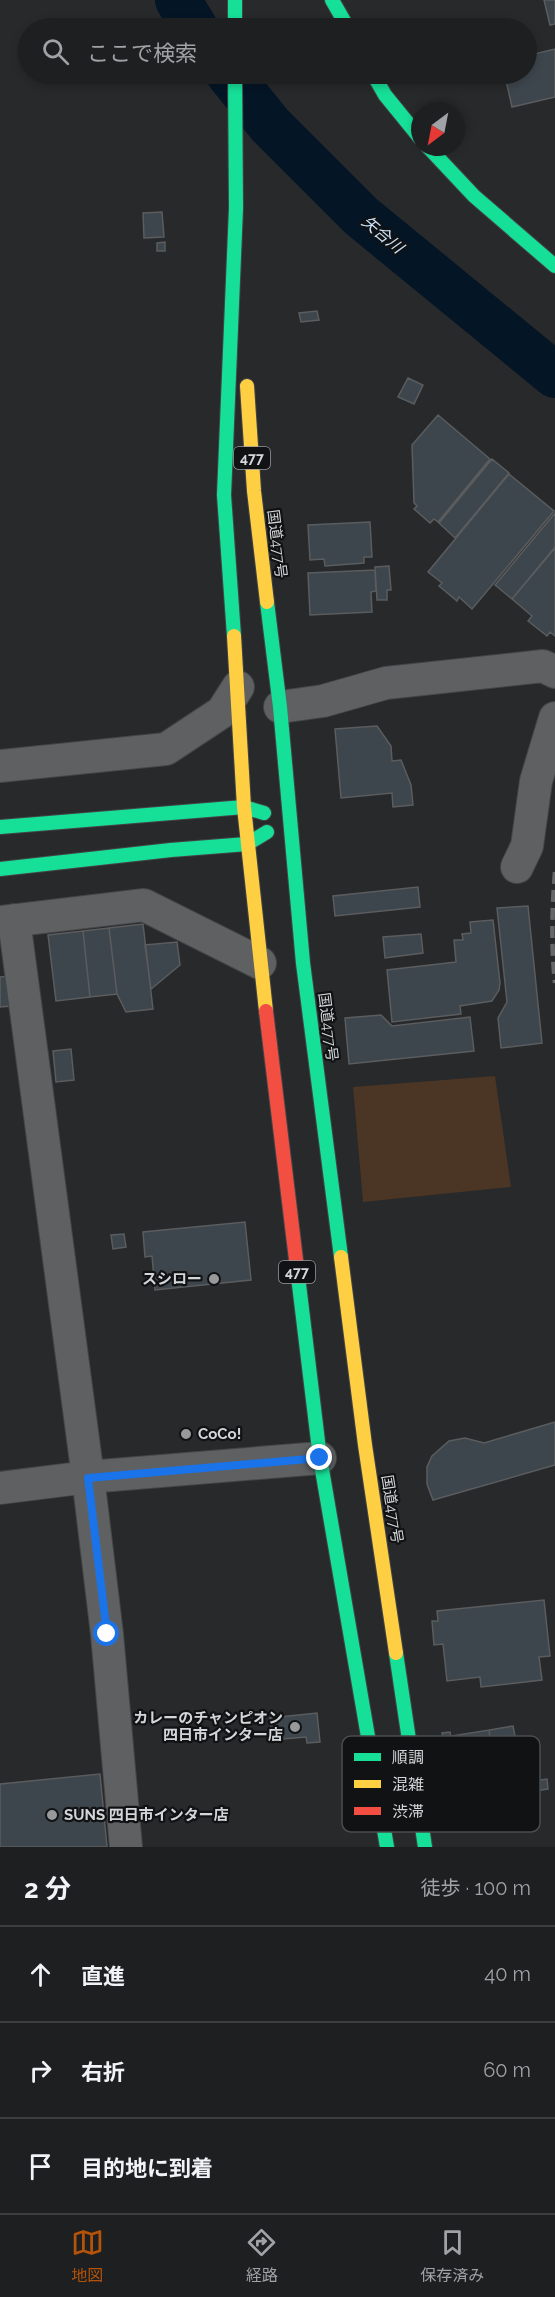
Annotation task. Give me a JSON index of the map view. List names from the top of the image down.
{
  "streets": {
    "main road": ["477", "国道477号"]
  },
  "water": ["矢合川"],
  "places": [
    "スシロー",
    "CoCo!",
    "カレーのチャンピオン 四日市インター店",
    "SUNS 四日市インター店"
  ],
  "legend": ["順調", "混雑", "渋滞"],
  "north": "bottom left",
  "page": {
    "search": "ここで検索",
    "heading": ["2 分", "徒歩 · 100 m"],
    "list": [
      ["直進", "40 m"],
      ["右折", "60 m"],
      "目的地に到着"
    ],
    "nav": ["地図", "経路", "保存済み"]
  }
}
